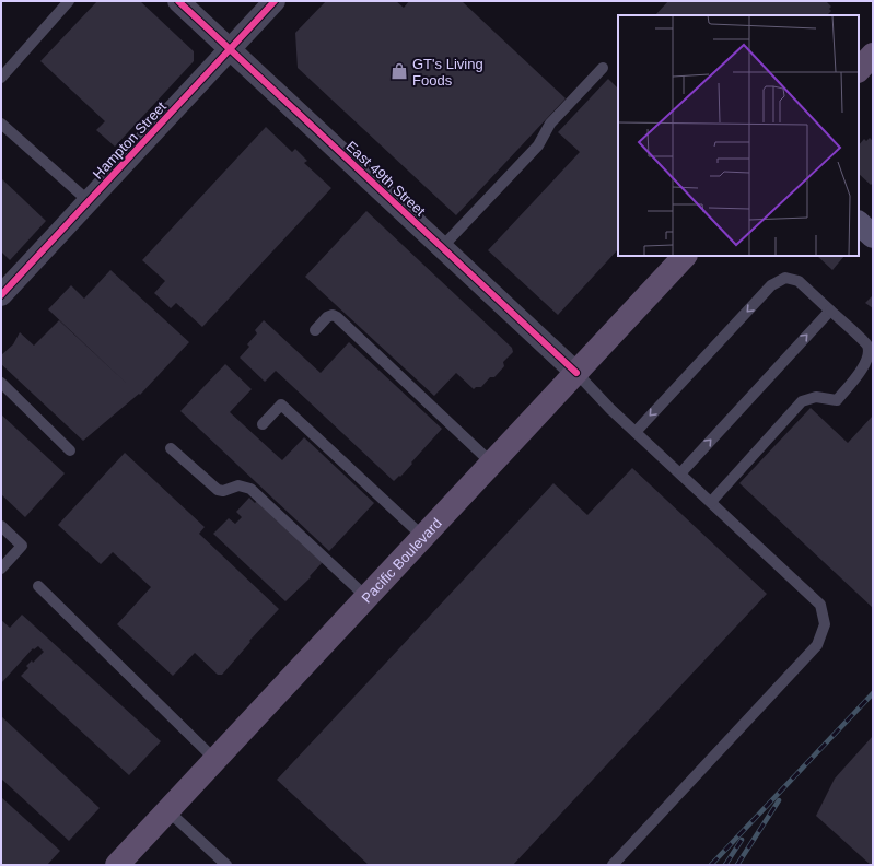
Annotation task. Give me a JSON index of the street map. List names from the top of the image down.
{
  "streets": {
    "main road": ["Pacific Boulevard"],
    "street": ["Hampton Street", "East 49th Street"]
  },
  "crossings": [
    ["Hampton Street", "East 49th Street"],
    ["East 49th Street", "Pacific Boulevard"]
  ],
  "places": {
    "shop": ["GT's Living Foods"]
  }
}
